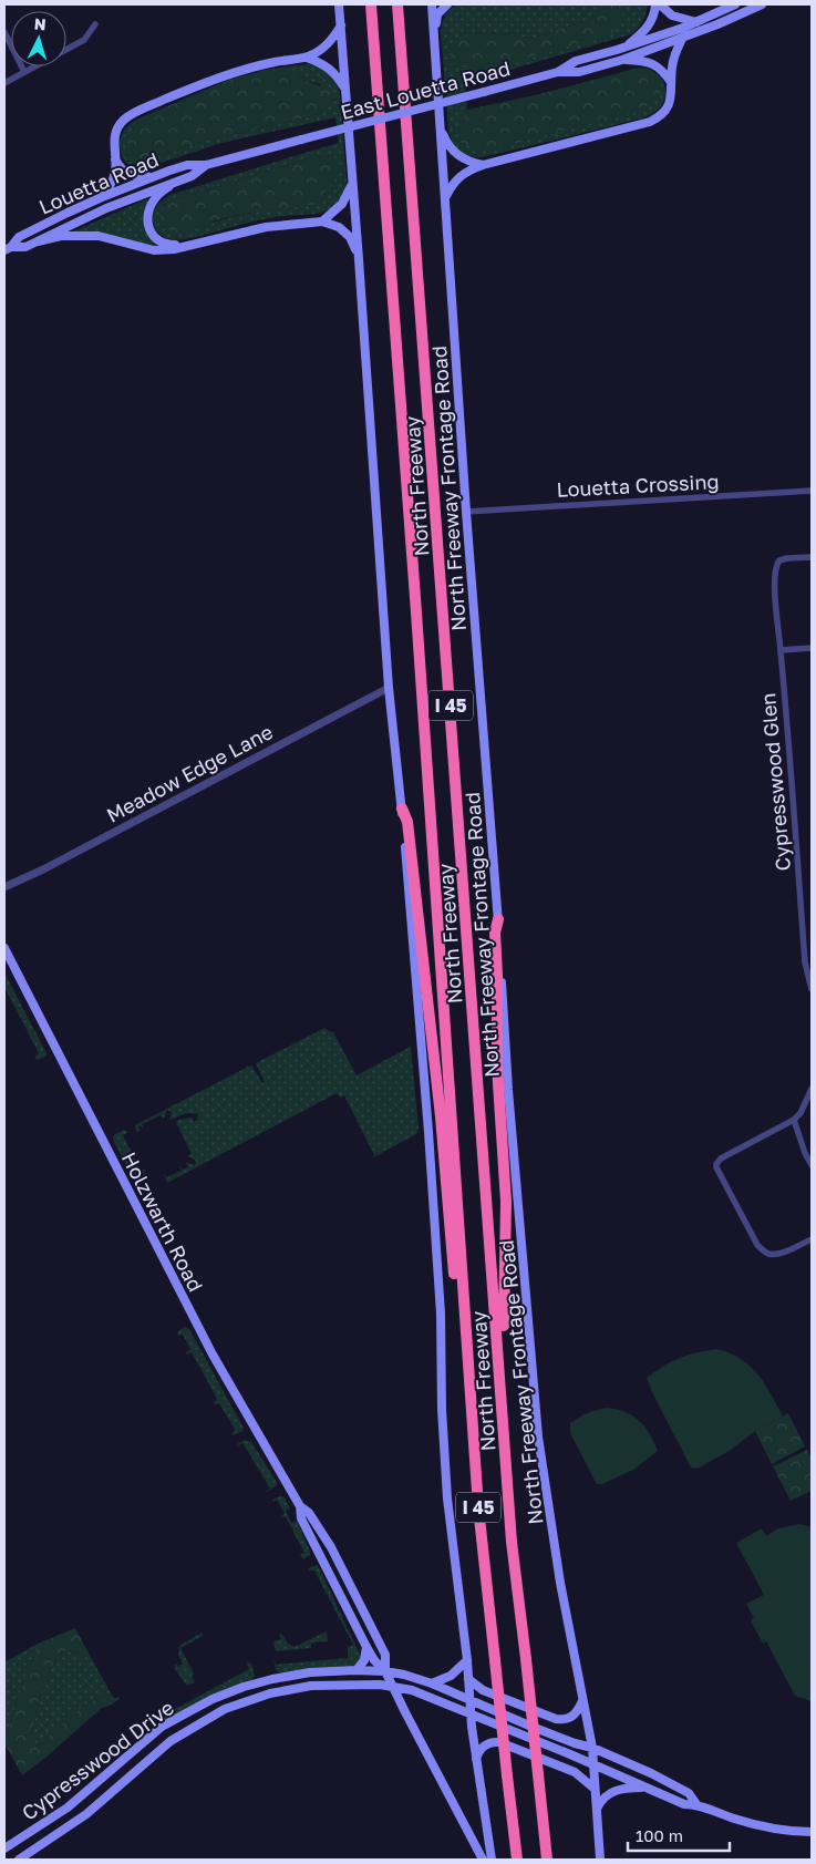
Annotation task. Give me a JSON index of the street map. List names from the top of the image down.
{
  "streets": {
    "highway": ["North Freeway", "I 45"],
    "main road": [
      "East Louetta Road",
      "Louetta Road",
      "North Freeway Frontage Road",
      "Holzwarth Road",
      "Cypresswood Drive"
    ],
    "street": ["Louetta Crossing", "Meadow Edge Lane", "Cypresswood Glen"]
  },
  "crossings": [
    ["East Louetta Road", "Louetta Road"],
    ["Louetta Crossing", "North Freeway Frontage Road"],
    ["North Freeway Frontage Road", "Cypresswood Drive"],
    ["Holzwarth Road", "Cypresswood Drive"]
  ],
  "scale_bar": "100 m",
  "north": "top"
}
